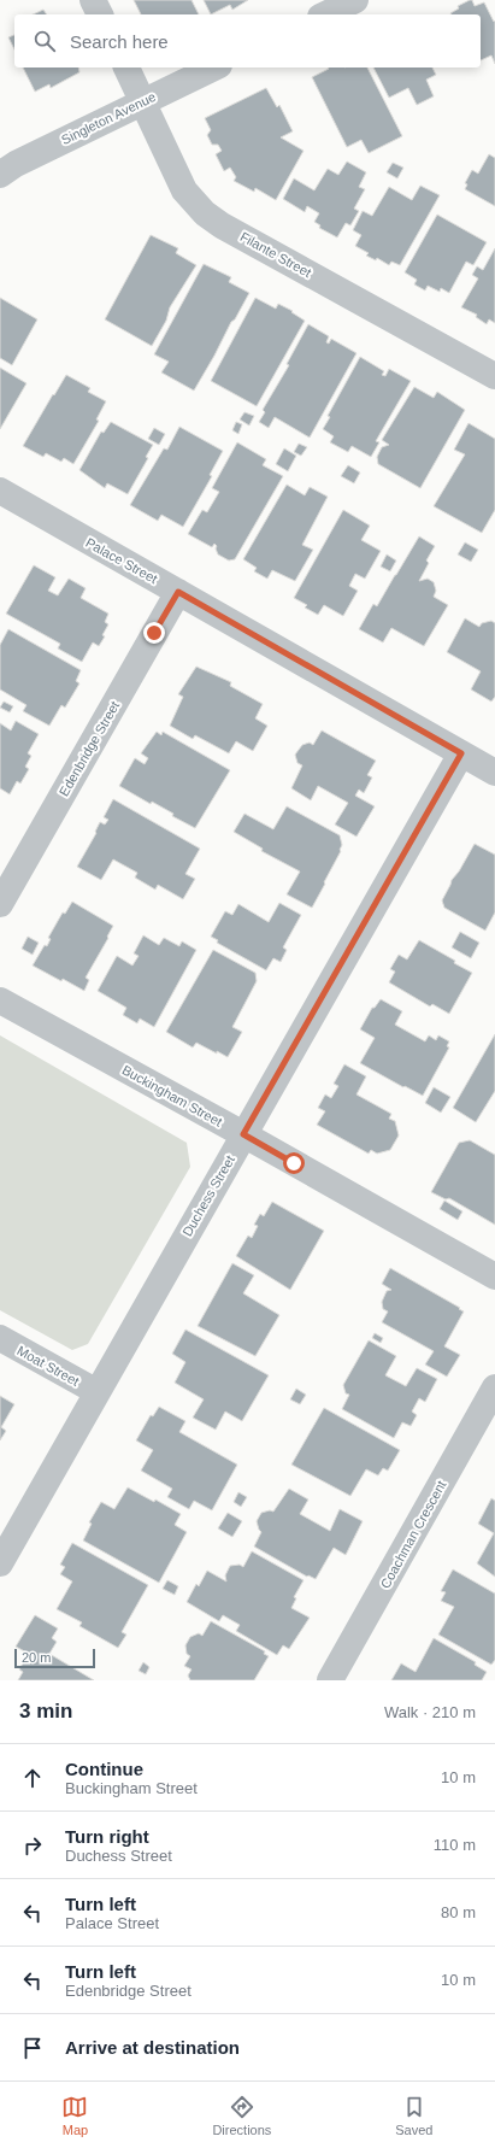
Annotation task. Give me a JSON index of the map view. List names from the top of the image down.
{
  "streets": {
    "street": [
      "Singleton Avenue",
      "Filante Street",
      "Palace Street",
      "Edenbridge Street",
      "Buckingham Street",
      "Duchess Street",
      "Moat Street",
      "Coachman Crescent"
    ]
  },
  "crossings": [
    ["Singleton Avenue", "Filante Street"],
    ["Palace Street", "Edenbridge Street"],
    ["Palace Street", "Duchess Street"],
    ["Buckingham Street", "Duchess Street"],
    ["Duchess Street", "Moat Street"]
  ],
  "scale_bar": "20 m",
  "page": {
    "search": "Search here",
    "scale": "20 m",
    "heading": ["3 min", "Walk · 210 m"],
    "list": [
      ["Continue", "Buckingham Street", "10 m"],
      ["Turn right", "Duchess Street", "110 m"],
      ["Turn left", "Palace Street", "80 m"],
      ["Turn left", "Edenbridge Street", "10 m"],
      "Arrive at destination"
    ],
    "nav": ["Map", "Directions", "Saved"]
  }
}
